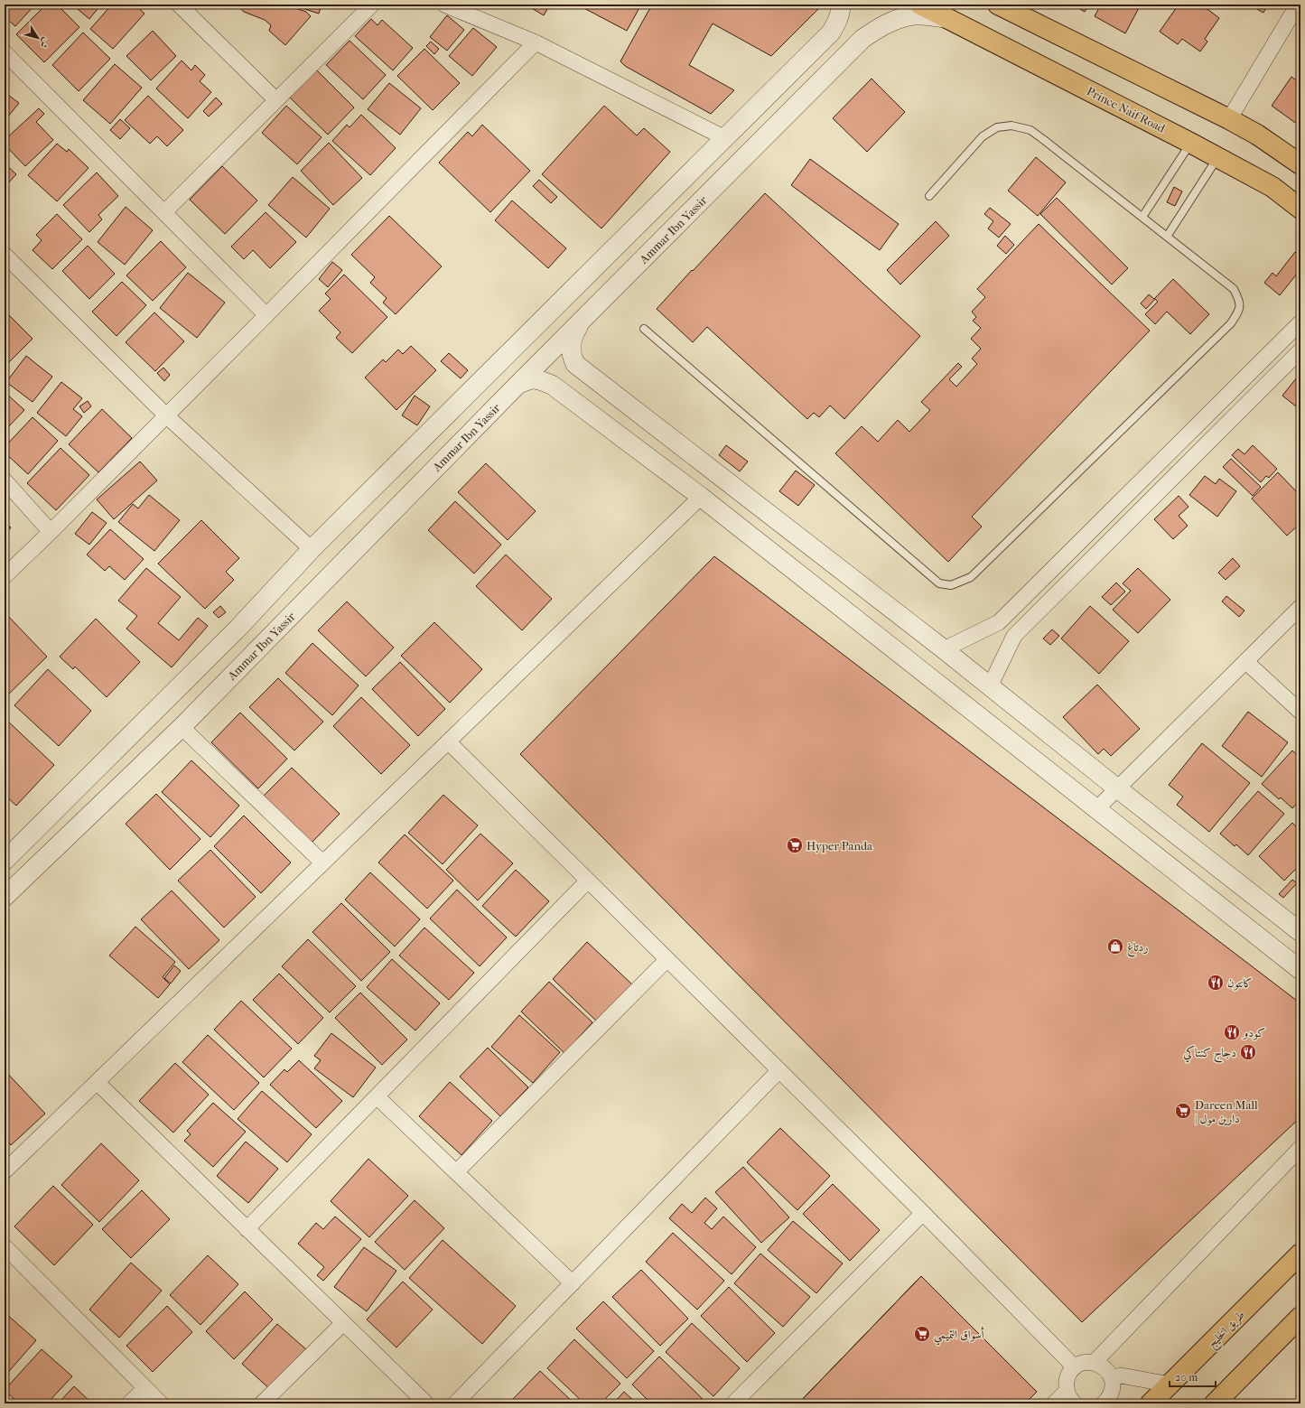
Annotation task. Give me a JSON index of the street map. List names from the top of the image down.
{
  "streets": {
    "main road": ["Prince Naif Road", "طريق الخليج"],
    "street": ["Ammar Ibn Yassir"]
  },
  "crossings": [
    ["Prince Naif Road", "Ammar Ibn Yassir"]
  ],
  "places": {
    "supermarket": ["Hyper Panda", "Dareen Mall | دارين مول", "أسواق التميمي"],
    "shop": ["ردتاغ"],
    "restaurant": ["كانتون", "كودو", "دجاج كنتاكي"]
  },
  "scale_bar": "20 m",
  "north": "bottom right"
}
